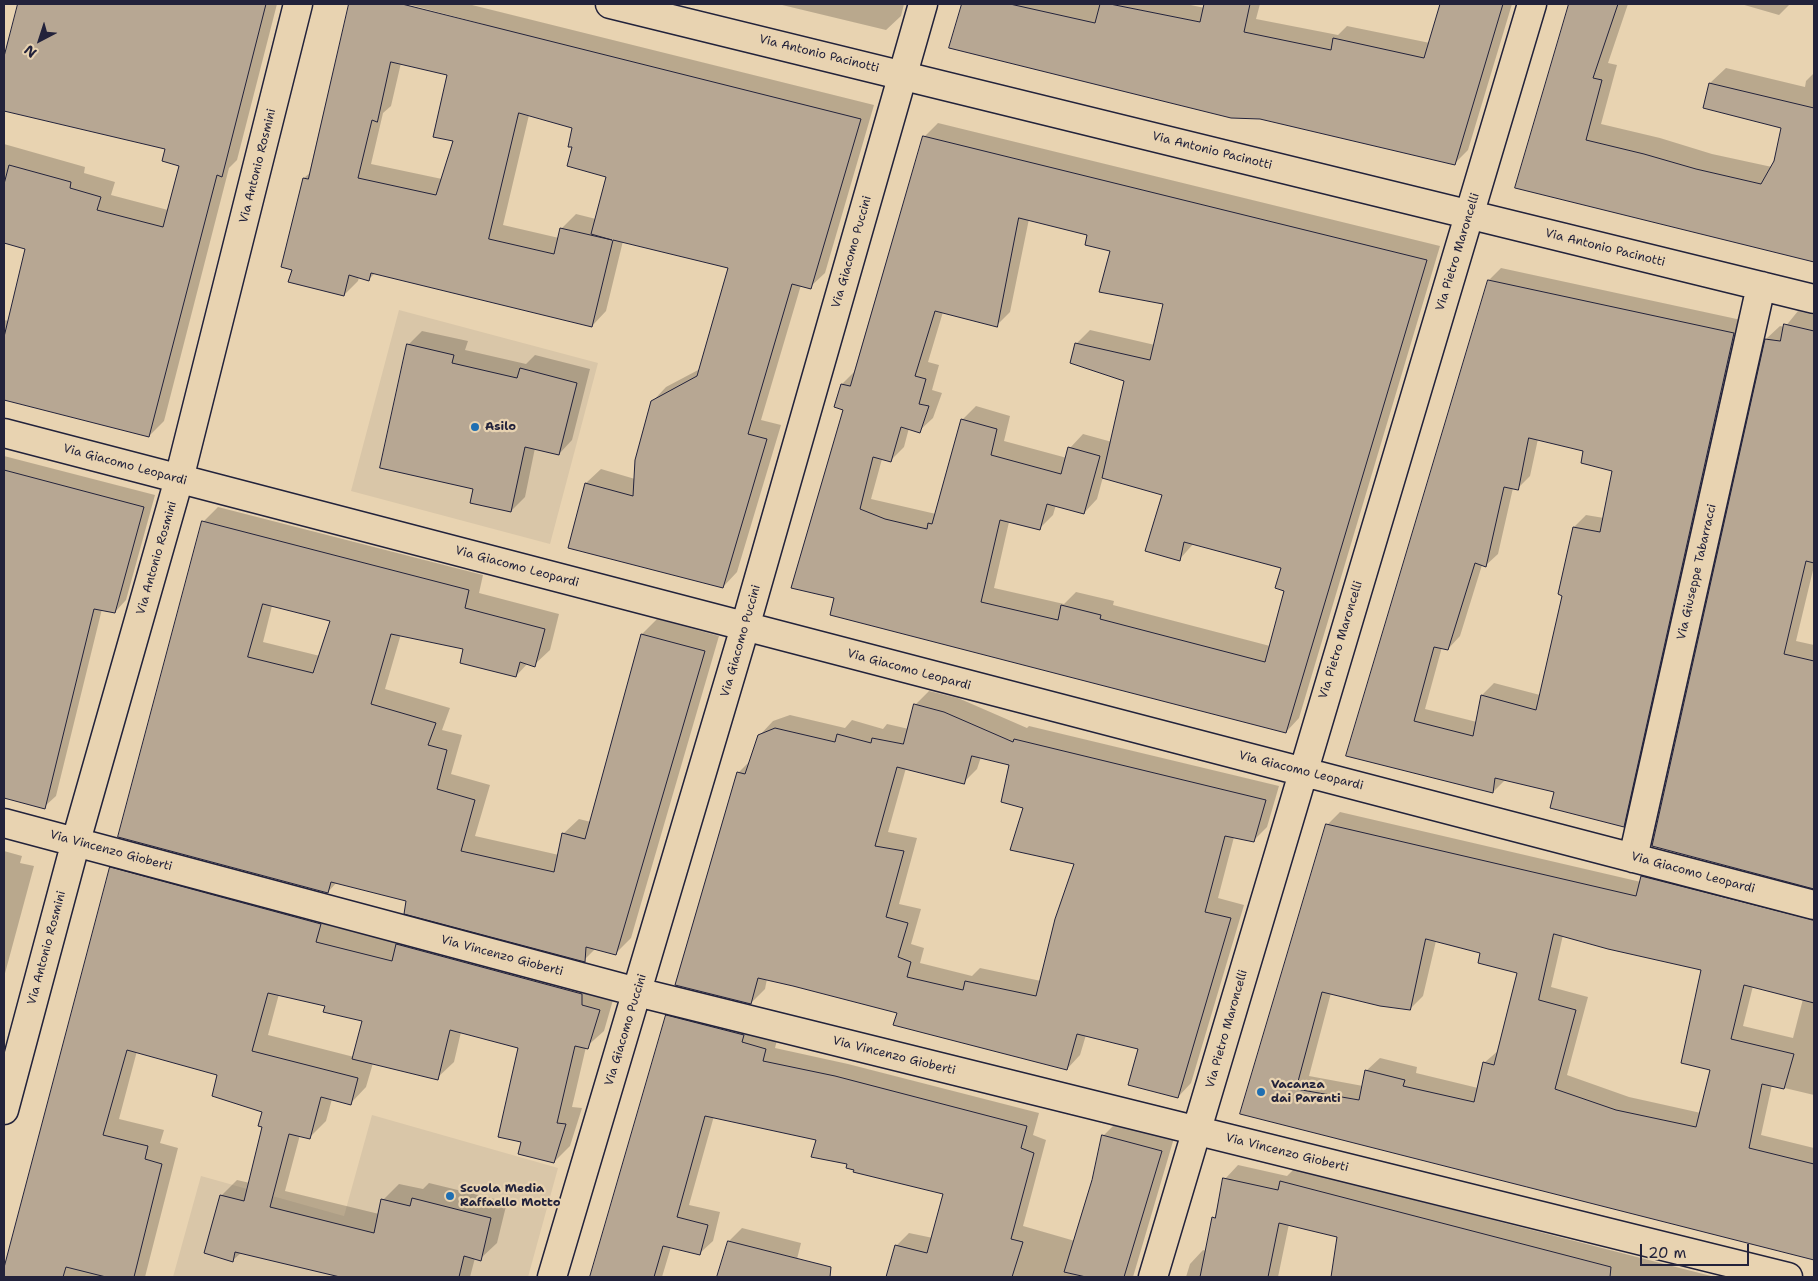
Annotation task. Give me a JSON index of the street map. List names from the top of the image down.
{
  "streets": {
    "street": [
      "Via Antonio Pacinotti",
      "Via Antonio Rosmini",
      "Via Giacomo Puccini",
      "Via Pietro Maroncelli",
      "Via Giacomo Leopardi",
      "Via Giuseppe Tabarracci",
      "Via Vincenzo Gioberti"
    ]
  },
  "crossings": [
    ["Via Antonio Pacinotti", "Via Giacomo Puccini"],
    ["Via Antonio Pacinotti", "Via Pietro Maroncelli"],
    ["Via Antonio Pacinotti", "Via Giuseppe Tabarracci"],
    ["Via Antonio Rosmini", "Via Giacomo Leopardi"],
    ["Via Antonio Rosmini", "Via Vincenzo Gioberti"],
    ["Via Giacomo Puccini", "Via Giacomo Leopardi"],
    ["Via Giacomo Puccini", "Via Vincenzo Gioberti"],
    ["Via Pietro Maroncelli", "Via Giacomo Leopardi"],
    ["Via Pietro Maroncelli", "Via Vincenzo Gioberti"],
    ["Via Giacomo Leopardi", "Via Giuseppe Tabarracci"]
  ],
  "places": ["Asilo", "Vacanza dai Parenti", "Scuola Media Raffaello Motto"],
  "scale_bar": "20 m",
  "north": "bottom left"
}
